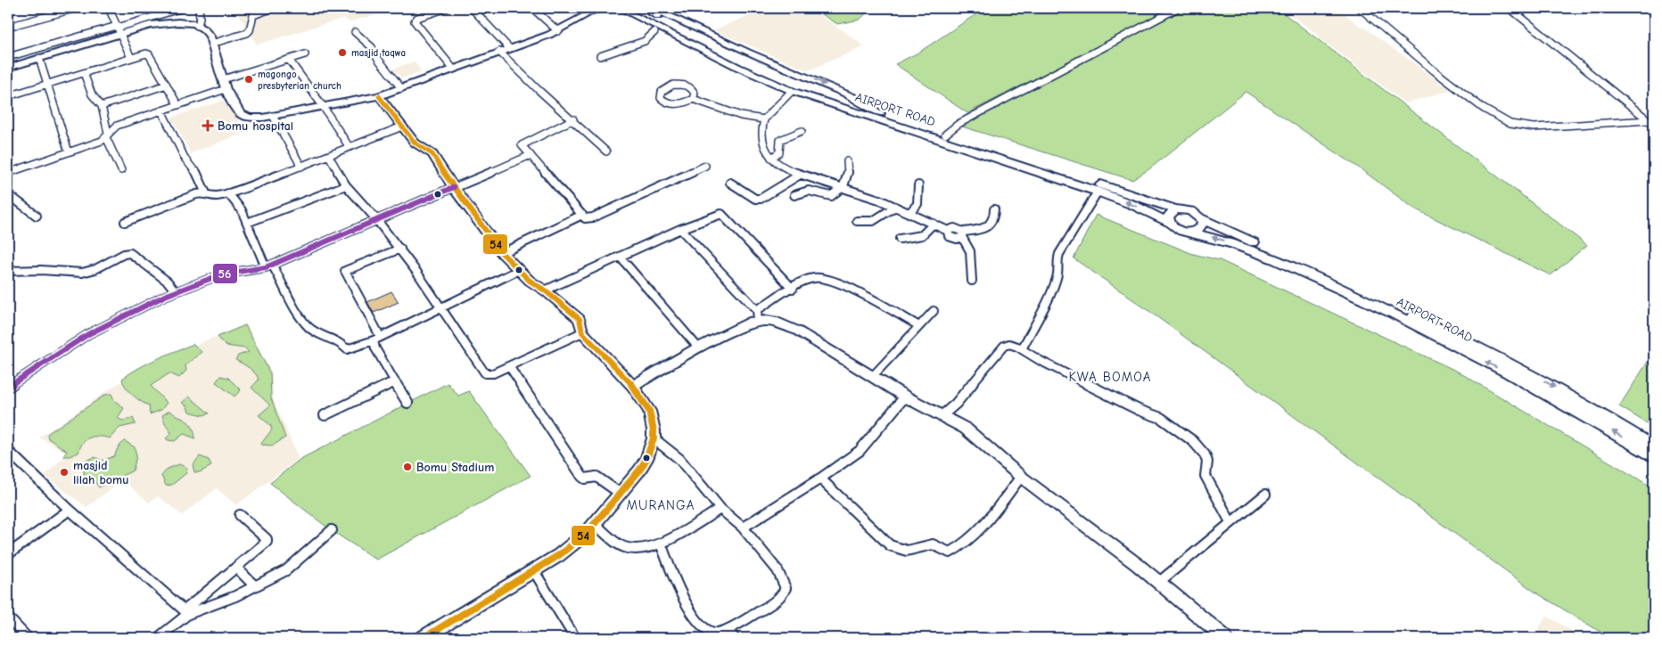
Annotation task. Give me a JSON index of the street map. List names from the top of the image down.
{
  "streets": {
    "main road": ["AIRPORT ROAD"]
  },
  "districts": ["KWA BOMOA", "MURANGA"],
  "places": {
    "other": [
      "masjid taqwa",
      "magongo presbyterian church",
      "Bomu Stadium",
      "masjid lilah bomu"
    ],
    "health": ["Bomu hospital"]
  },
  "lines": ["transit line 54", "transit line 56"]
}
